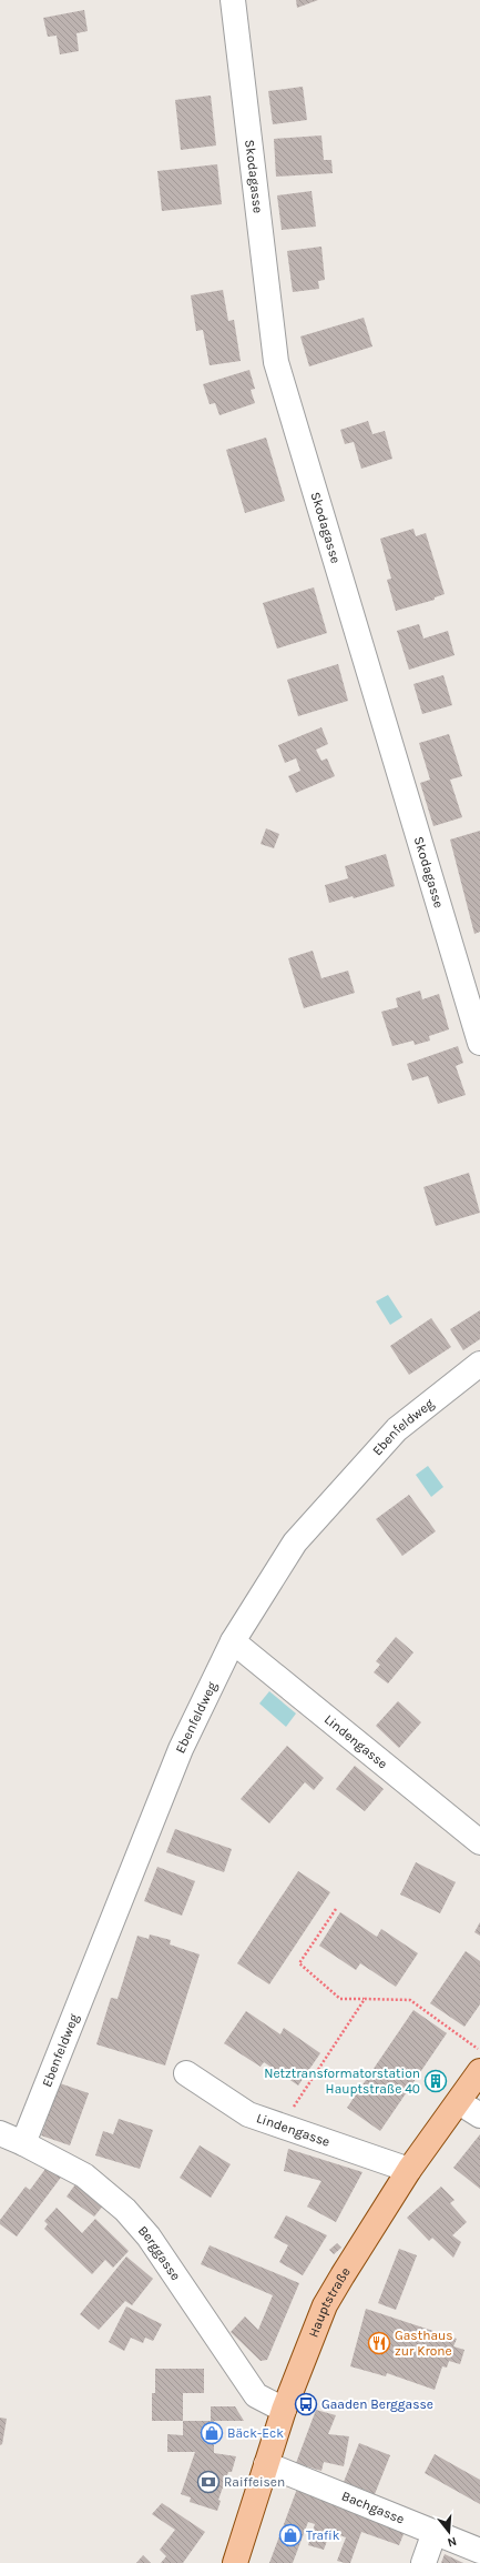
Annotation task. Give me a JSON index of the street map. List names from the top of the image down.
{
  "streets": {
    "main road": ["Hauptstraße"],
    "street": [
      "Skodagasse",
      "Ebenfeldweg",
      "Lindengasse",
      "Berggasse",
      "Bachgasse"
    ]
  },
  "crossings": [
    ["Ebenfeldweg", "Lindengasse"],
    ["Ebenfeldweg", "Berggasse"],
    ["Lindengasse", "Hauptstraße"],
    ["Berggasse", "Hauptstraße"],
    ["Hauptstraße", "Bachgasse"]
  ],
  "places": {
    "building": ["Netztransformatorstation Hauptstraße 40"],
    "restaurant": ["Gasthaus zur Krone"],
    "bus stop": ["Gaaden Berggasse"],
    "shop": ["Bäck-Eck", "Trafik"],
    "bank": ["Raiffeisen"]
  },
  "north": "bottom"
}
